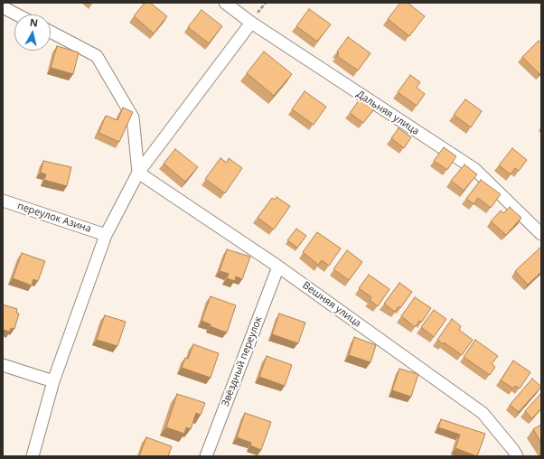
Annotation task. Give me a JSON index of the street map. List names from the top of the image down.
{
  "streets": {
    "street": [
      "Дальняя улица",
      "переулок Азина",
      "Вешняя улица",
      "Звёздный переулок"
    ]
  },
  "crossings": [
    ["Вешняя улица", "Звёздный переулок"]
  ],
  "north": "top"
}
